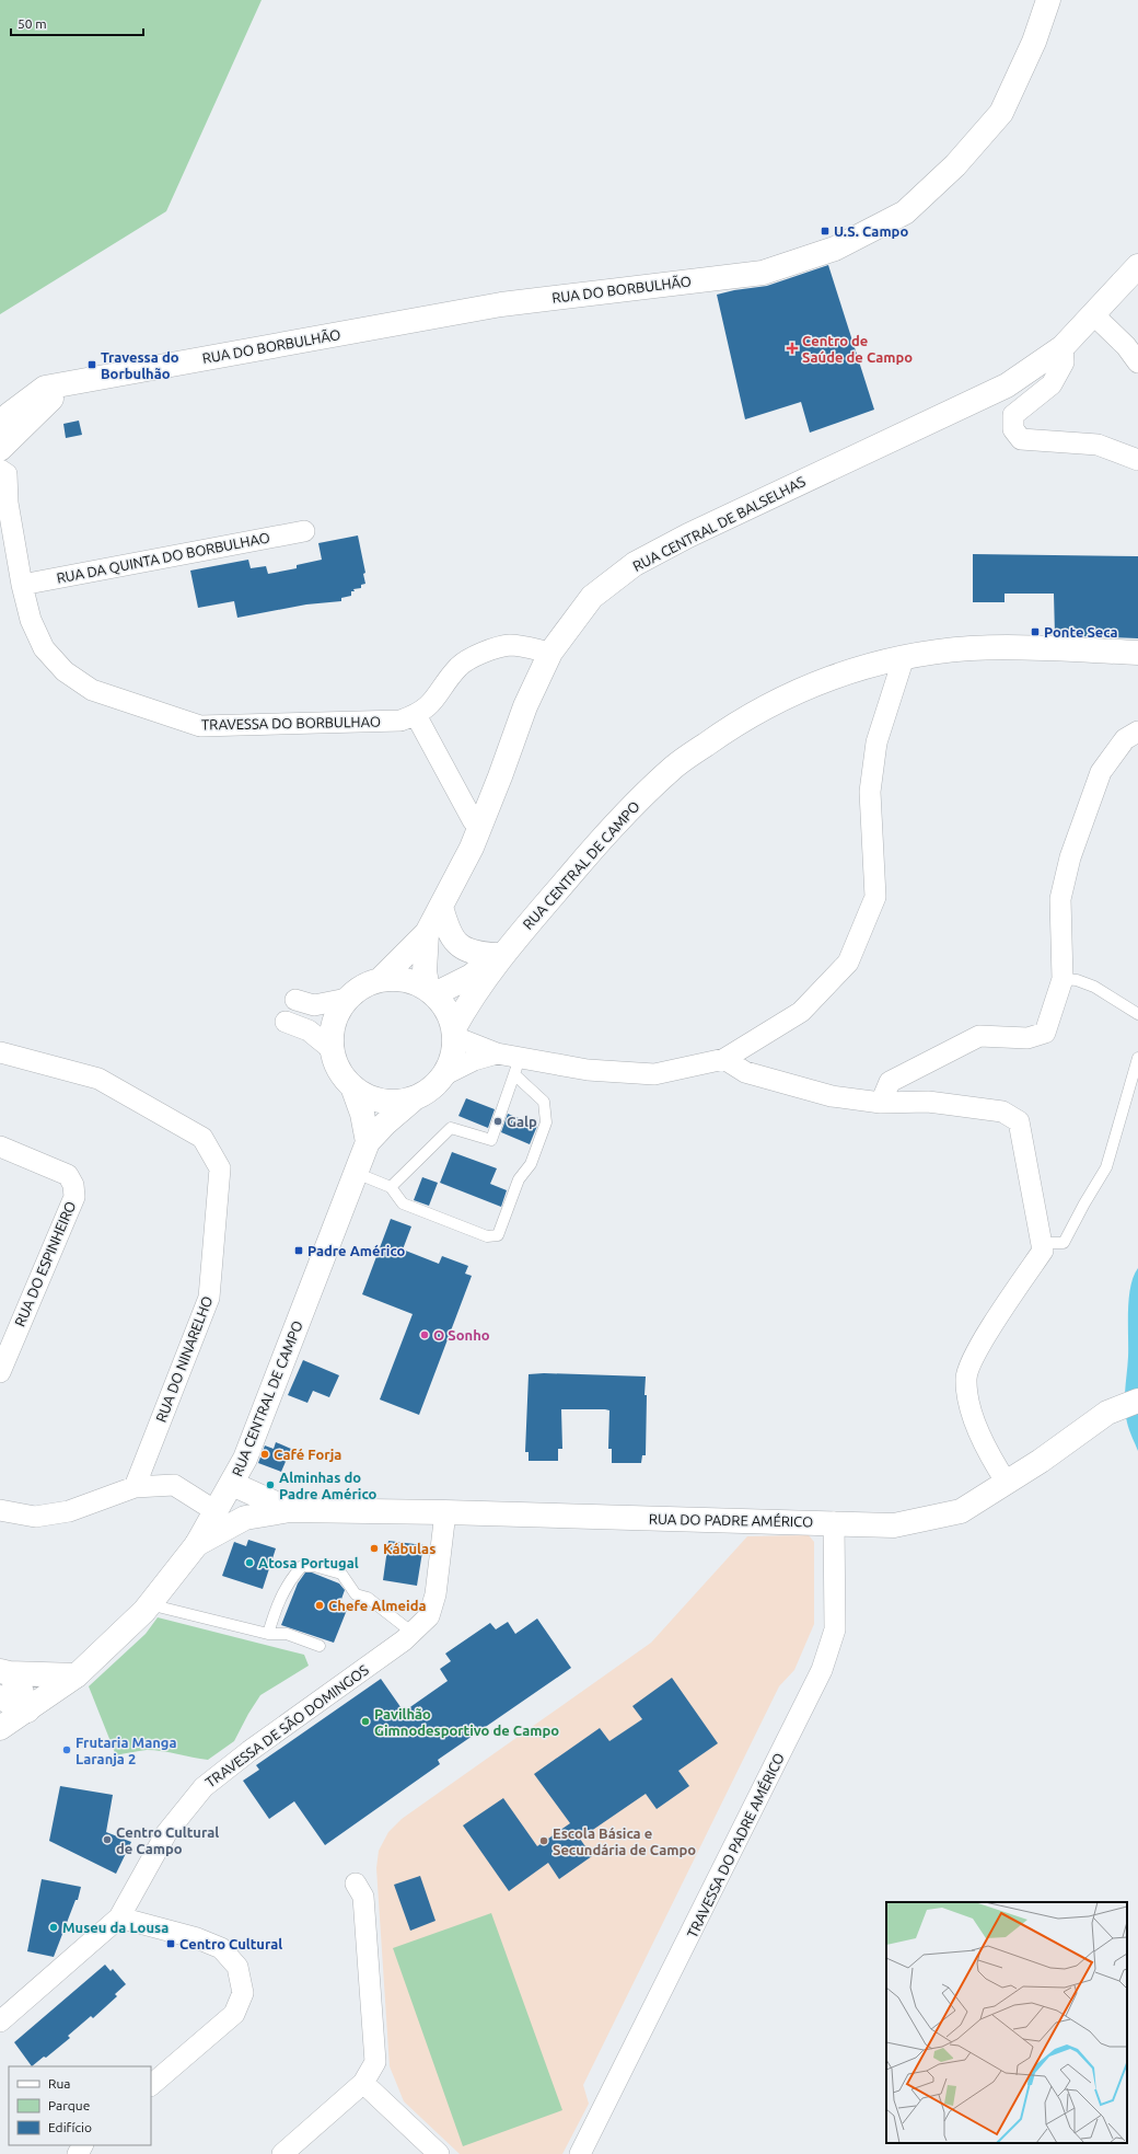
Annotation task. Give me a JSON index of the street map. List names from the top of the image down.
{
  "streets": {
    "main road": [
      "RUA DO BORBULHÃO",
      "RUA CENTRAL DE BALSELHAS",
      "RUA CENTRAL DE CAMPO",
      "RUA DO PADRE AMÉRICO"
    ],
    "street": [
      "RUA DA QUINTA DO BORBULHAO",
      "TRAVESSA DO BORBULHAO",
      "RUA DO ESPINHEIRO",
      "RUA DO NINARELHO",
      "TRAVESSA DE SÃO DOMINGOS",
      "TRAVESSA DO PADRE AMÉRICO"
    ]
  },
  "crossings": [
    ["RUA CENTRAL DE BALSELHAS", "TRAVESSA DO BORBULHAO"],
    ["RUA CENTRAL DE BALSELHAS", "RUA CENTRAL DE CAMPO"],
    ["RUA DA QUINTA DO BORBULHAO", "TRAVESSA DO BORBULHAO"],
    ["RUA CENTRAL DE CAMPO", "RUA DO PADRE AMÉRICO"],
    ["RUA DO PADRE AMÉRICO", "TRAVESSA DE SÃO DOMINGOS"],
    ["RUA DO PADRE AMÉRICO", "TRAVESSA DO PADRE AMÉRICO"]
  ],
  "places": {
    "transit": [
      "U.S. Campo",
      "Travessa do Borbulhão",
      "Ponte Seca",
      "Padre Américo",
      "Centro Cultural"
    ],
    "health": ["Centro de Saúde de Campo"],
    "other": [
      "Galp",
      "O Sonho",
      "Café Forja",
      "Alminhas do Padre Américo",
      "Kábulas",
      "Atosa Portugal",
      "Chefe Almeida",
      "Pavilhão Gimnodesportivo de Campo",
      "Frutaria Manga Laranja 2",
      "Centro Cultural de Campo",
      "Escola Básica e Secundária de Campo",
      "Museu da Lousa"
    ]
  },
  "legend": ["Rua", "Parque", "Edifício"],
  "scale_bar": "50 m"
}
